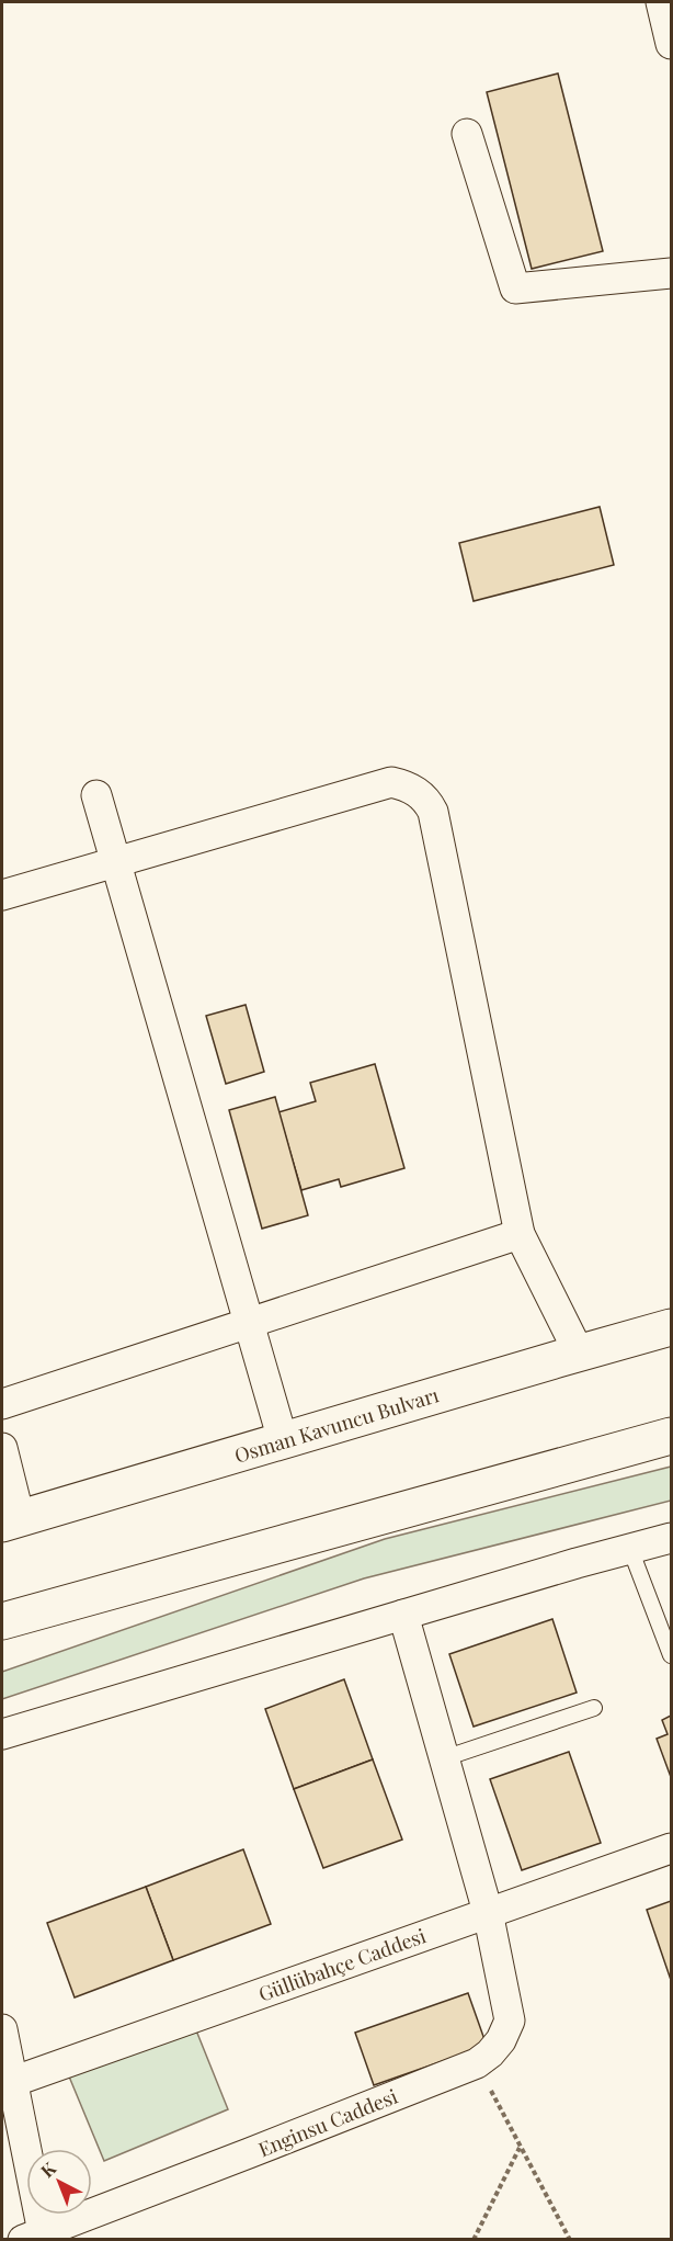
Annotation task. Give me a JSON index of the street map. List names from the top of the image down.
{
  "streets": {
    "highway": ["Osman Kavuncu Bulvarı"],
    "street": ["Güllübahçe Caddesi", "Enginsu Caddesi"]
  },
  "crossings": [
    ["Güllübahçe Caddesi", "Enginsu Caddesi"]
  ],
  "north": "top left"
}
